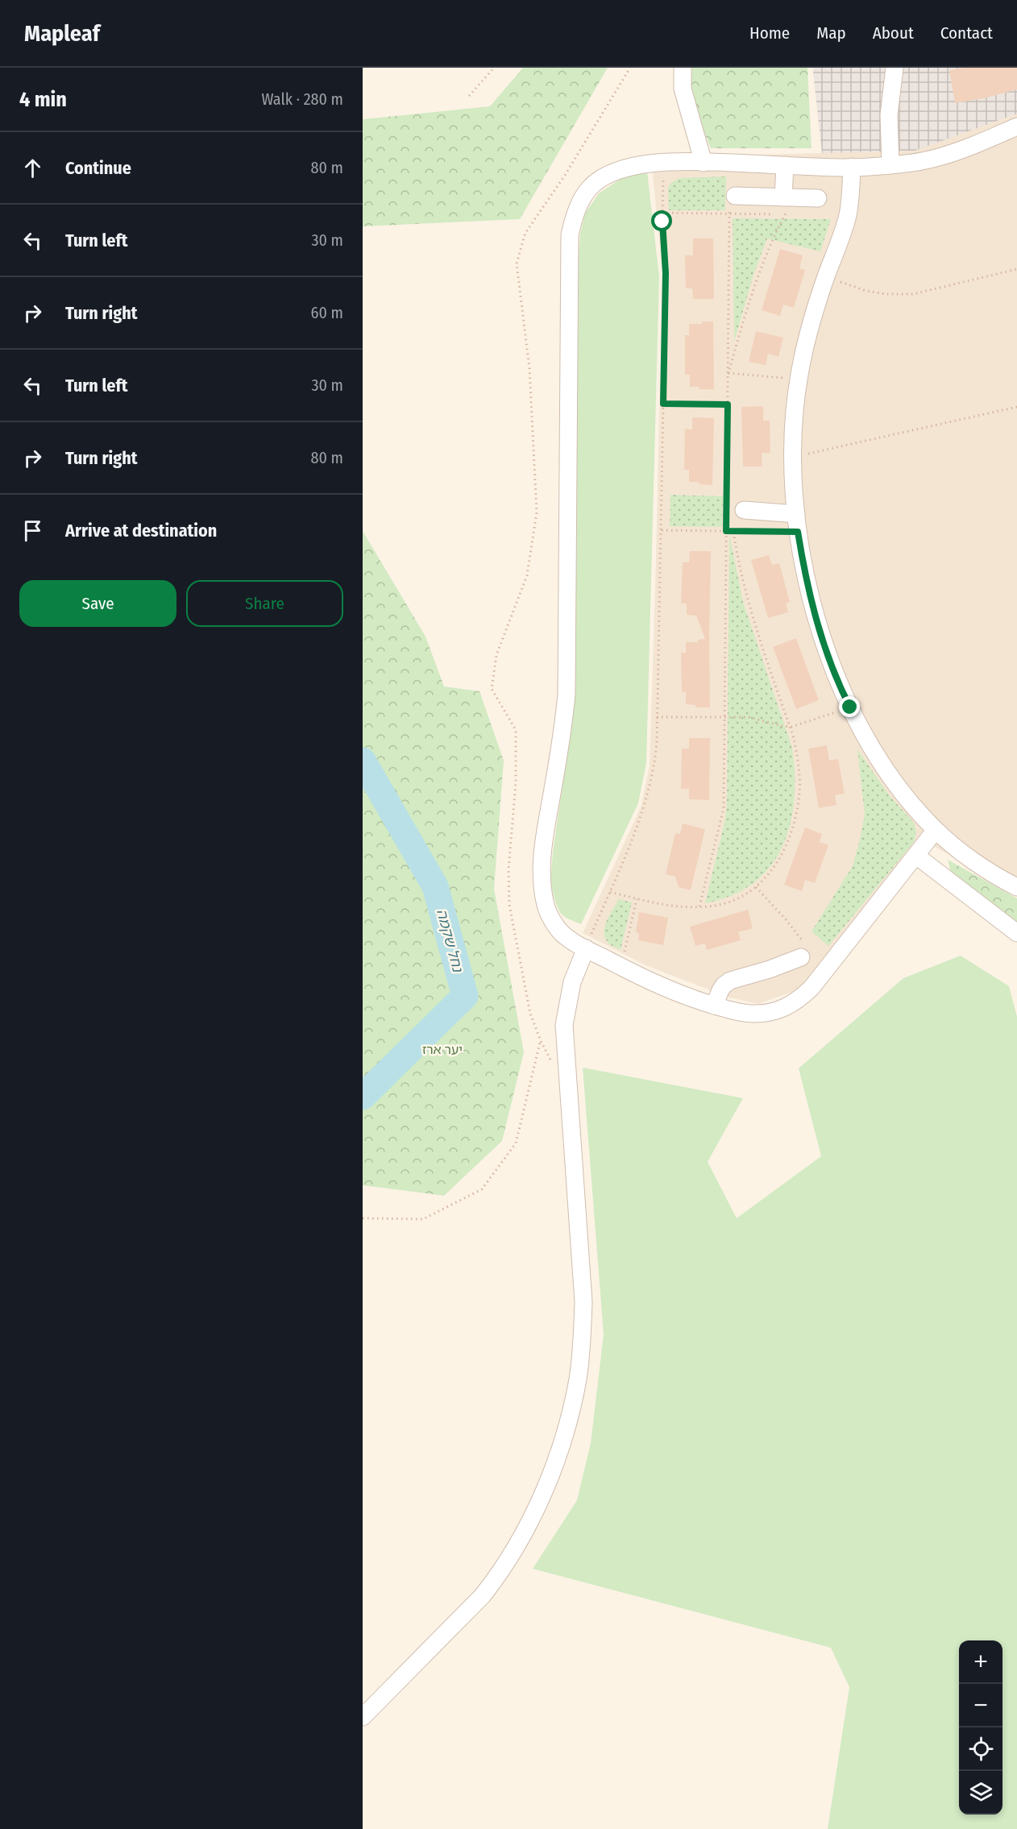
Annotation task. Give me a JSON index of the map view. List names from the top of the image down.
{
  "water": ["נחל שקמה"],
  "parks": ["יער ארז"],
  "page": {
    "header": "Mapleaf",
    "nav": [
      "Home",
      "Map",
      "About",
      "Contact"
    ],
    "heading": ["4 min", "Walk · 280 m"],
    "list": [
      ["Continue", "80 m"],
      ["Turn left", "30 m"],
      ["Turn right", "60 m"],
      ["Turn left", "30 m"],
      ["Turn right", "80 m"],
      "Arrive at destination"
    ],
    "buttons": ["Save", "Share"],
    "map_buttons": ["+", "−"]
  }
}
